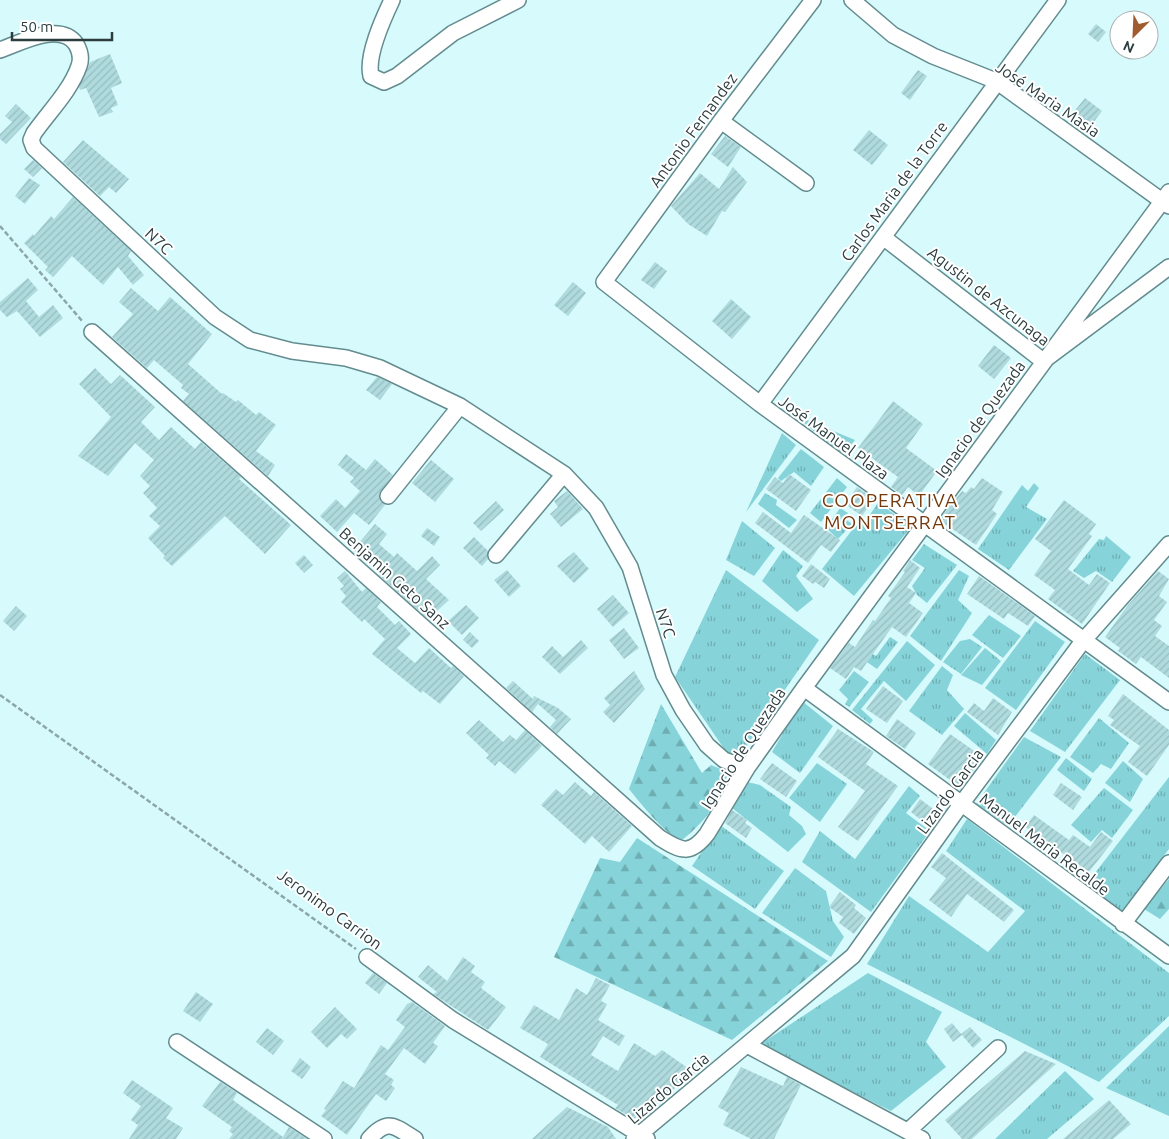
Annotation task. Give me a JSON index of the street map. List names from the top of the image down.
{
  "streets": {
    "street": [
      "José Maria Masia",
      "Antonio Fernandez",
      "Carlos Maria de la Torre",
      "N7C",
      "Agustin de Azcunaga",
      "Ignacio de Quezada",
      "José Manuel Plaza",
      "Benjamin Geto Sanz",
      "Lizardo Garcia",
      "Manuel Maria Recalde",
      "Jeronimo Carrion"
    ]
  },
  "crossings": [
    ["José Maria Masia", "Carlos Maria de la Torre"],
    ["José Maria Masia", "Ignacio de Quezada"],
    ["Antonio Fernandez", "José Manuel Plaza"],
    ["Carlos Maria de la Torre", "Agustin de Azcunaga"],
    ["Carlos Maria de la Torre", "José Manuel Plaza"],
    ["N7C", "Ignacio de Quezada"],
    ["Agustin de Azcunaga", "Ignacio de Quezada"],
    ["Ignacio de Quezada", "José Manuel Plaza"],
    ["Ignacio de Quezada", "Benjamin Geto Sanz"],
    ["Ignacio de Quezada", "Manuel Maria Recalde"],
    ["José Manuel Plaza", "Lizardo Garcia"],
    ["Lizardo Garcia", "Manuel Maria Recalde"],
    ["Lizardo Garcia", "Jeronimo Carrion"]
  ],
  "districts": ["COOPERATIVA MONTSERRAT"],
  "scale_bar": "50 m",
  "north": "bottom left"
}
